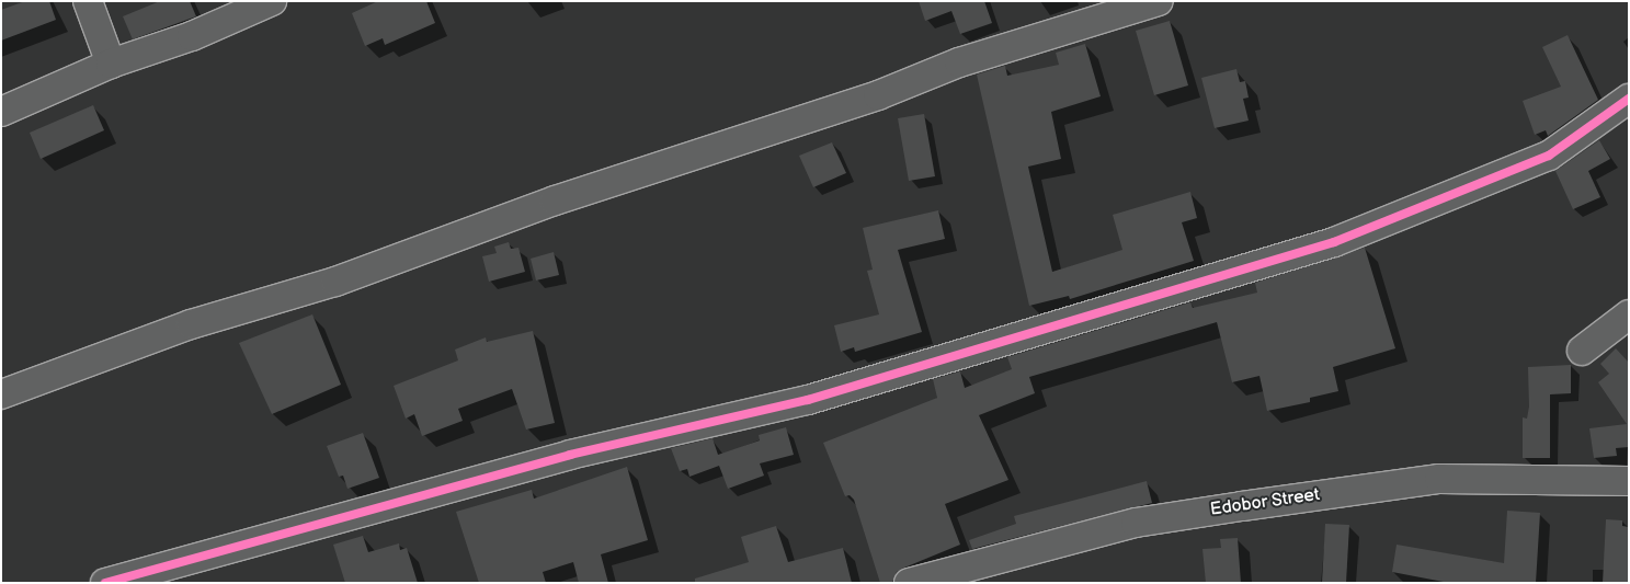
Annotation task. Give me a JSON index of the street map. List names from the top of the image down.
{
  "streets": {
    "street": ["Edobor Street"]
  }
}
